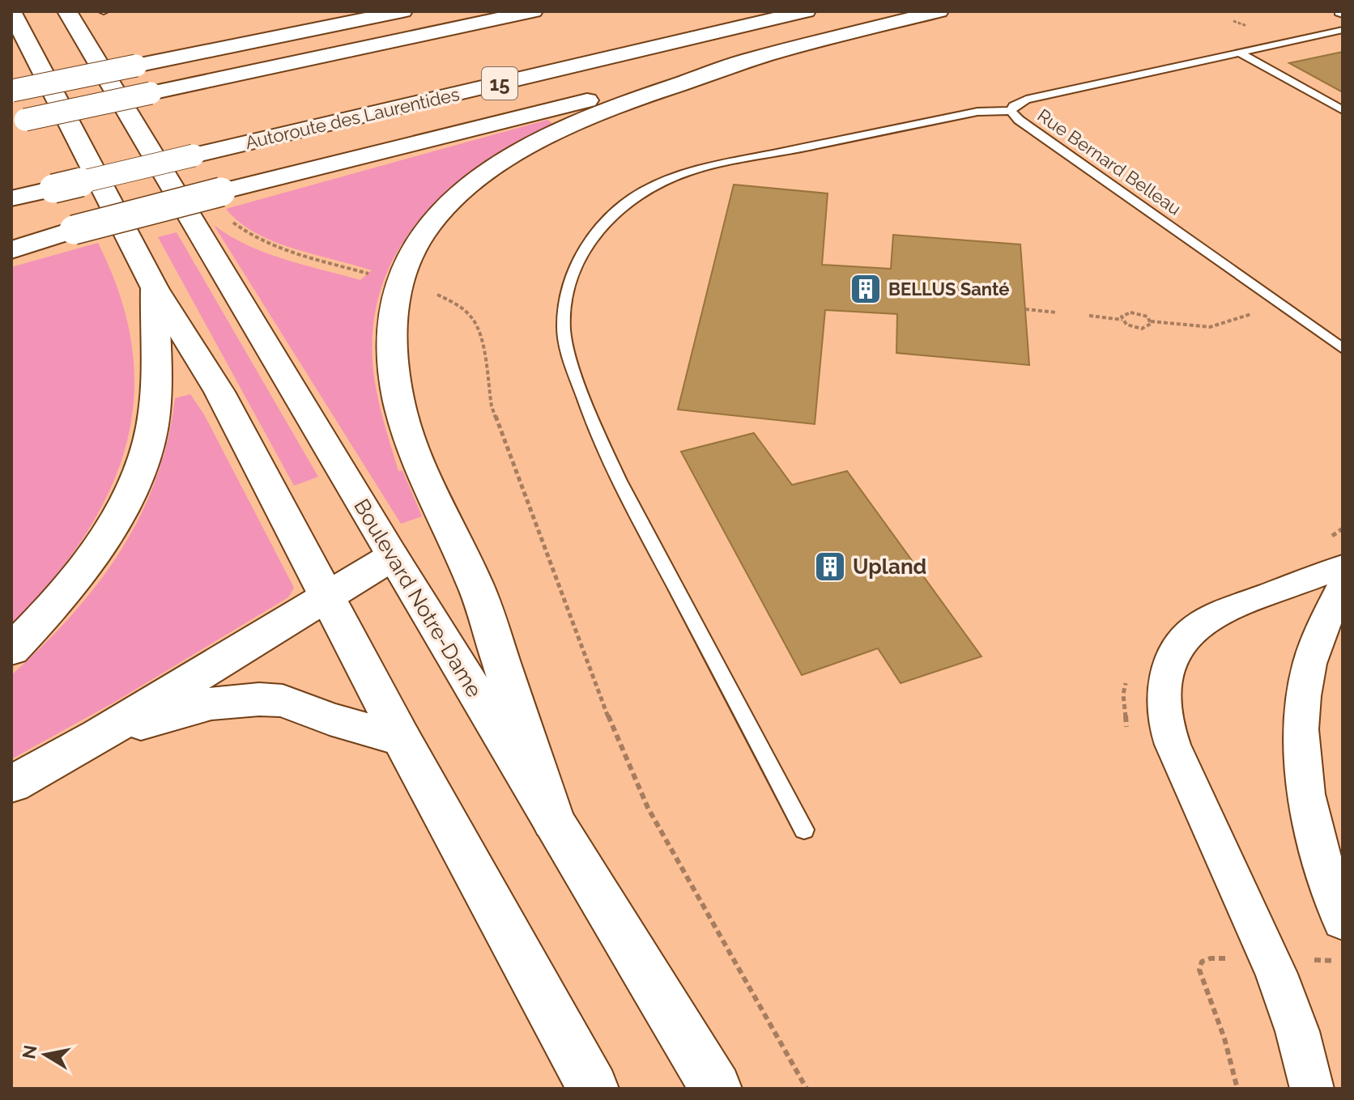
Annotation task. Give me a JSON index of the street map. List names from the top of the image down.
{
  "streets": {
    "main road": ["15", "Autoroute des Laurentides", "Boulevard Notre-Dame"],
    "lane": ["Rue Bernard Belleau"]
  },
  "places": {
    "building": ["BELLUS Santé", "Upland"]
  },
  "north": "left"
}
